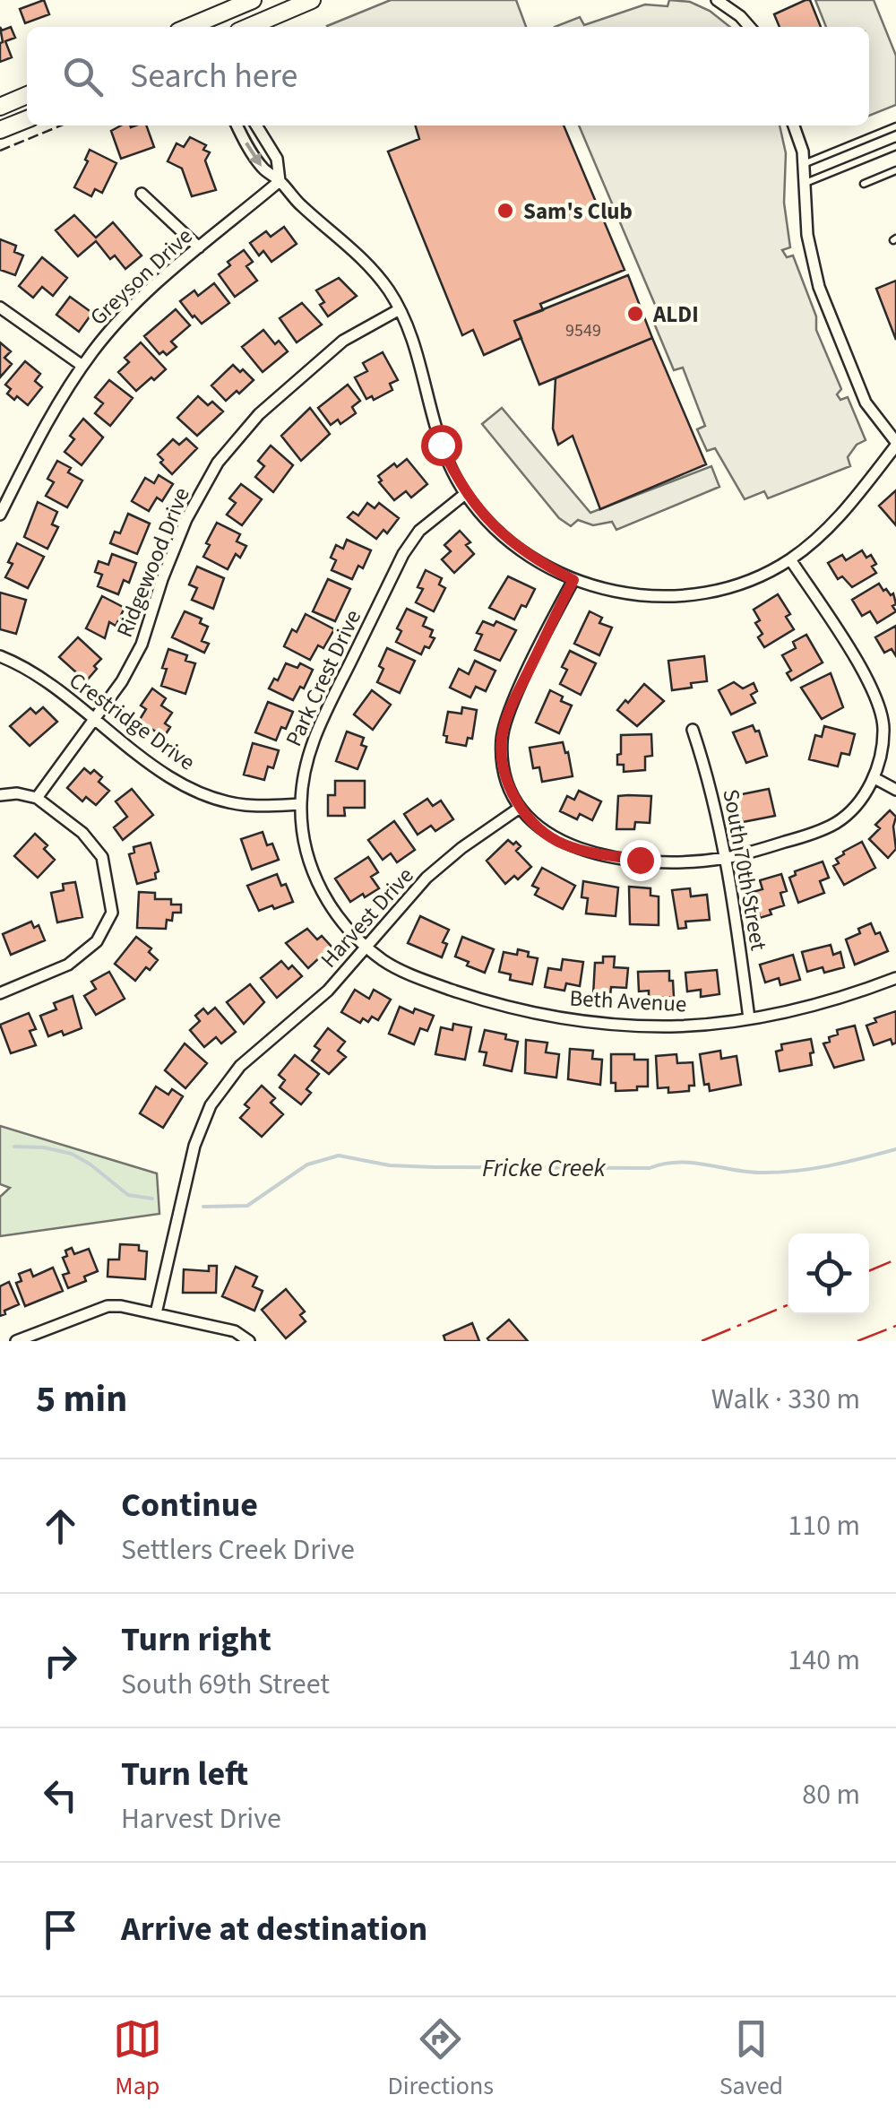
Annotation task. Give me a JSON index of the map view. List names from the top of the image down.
{
  "streets": {
    "street": [
      "Greyson Drive",
      "Ridgewood Drive",
      "Park Crest Drive",
      "Crestridge Drive",
      "South 70th Street",
      "Harvest Drive",
      "Beth Avenue"
    ]
  },
  "crossings": [
    ["Ridgewood Drive", "Crestridge Drive"],
    ["Park Crest Drive", "Crestridge Drive"],
    ["Park Crest Drive", "Harvest Drive"],
    ["Park Crest Drive", "Beth Avenue"],
    ["South 70th Street", "Beth Avenue"],
    ["Harvest Drive", "Beth Avenue"]
  ],
  "water": ["Fricke Creek"],
  "places": ["Sam's Club", "ALDI"],
  "house_numbers": ["9549"],
  "page": {
    "search": "Search here",
    "heading": ["5 min", "Walk · 330 m"],
    "list": [
      ["Continue", "Settlers Creek Drive", "110 m"],
      ["Turn right", "South 69th Street", "140 m"],
      ["Turn left", "Harvest Drive", "80 m"],
      "Arrive at destination"
    ],
    "nav": ["Map", "Directions", "Saved"]
  }
}
